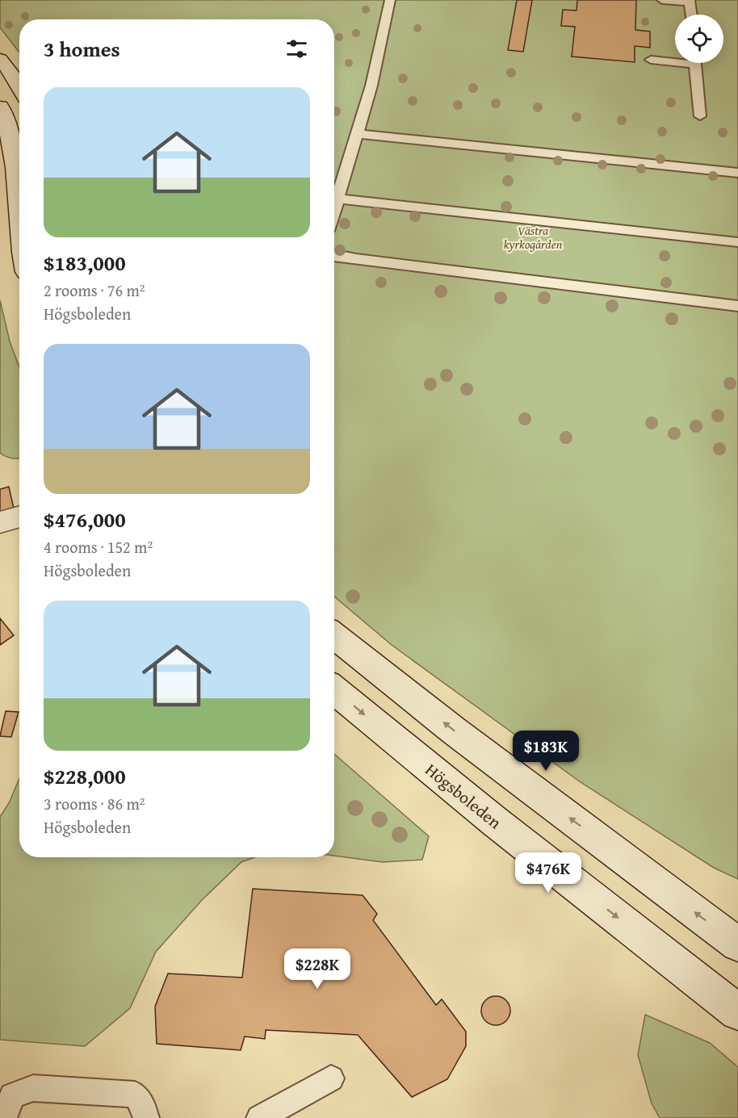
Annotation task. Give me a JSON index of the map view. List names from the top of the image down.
{
  "streets": {
    "main road": ["Högsboleden"]
  },
  "parks": ["Västra kyrkogården"],
  "page": {
    "heading": "3 homes",
    "list": [
      {
        "name": "$183,000",
        "note": "2 rooms · 76 m² · Högsboleden"
      },
      {
        "name": "$476,000",
        "note": "4 rooms · 152 m² · Högsboleden"
      },
      {
        "name": "$228,000",
        "note": "3 rooms · 86 m² · Högsboleden"
      }
    ],
    "price": ["$183K", "$476K", "$228K"]
  }
}
